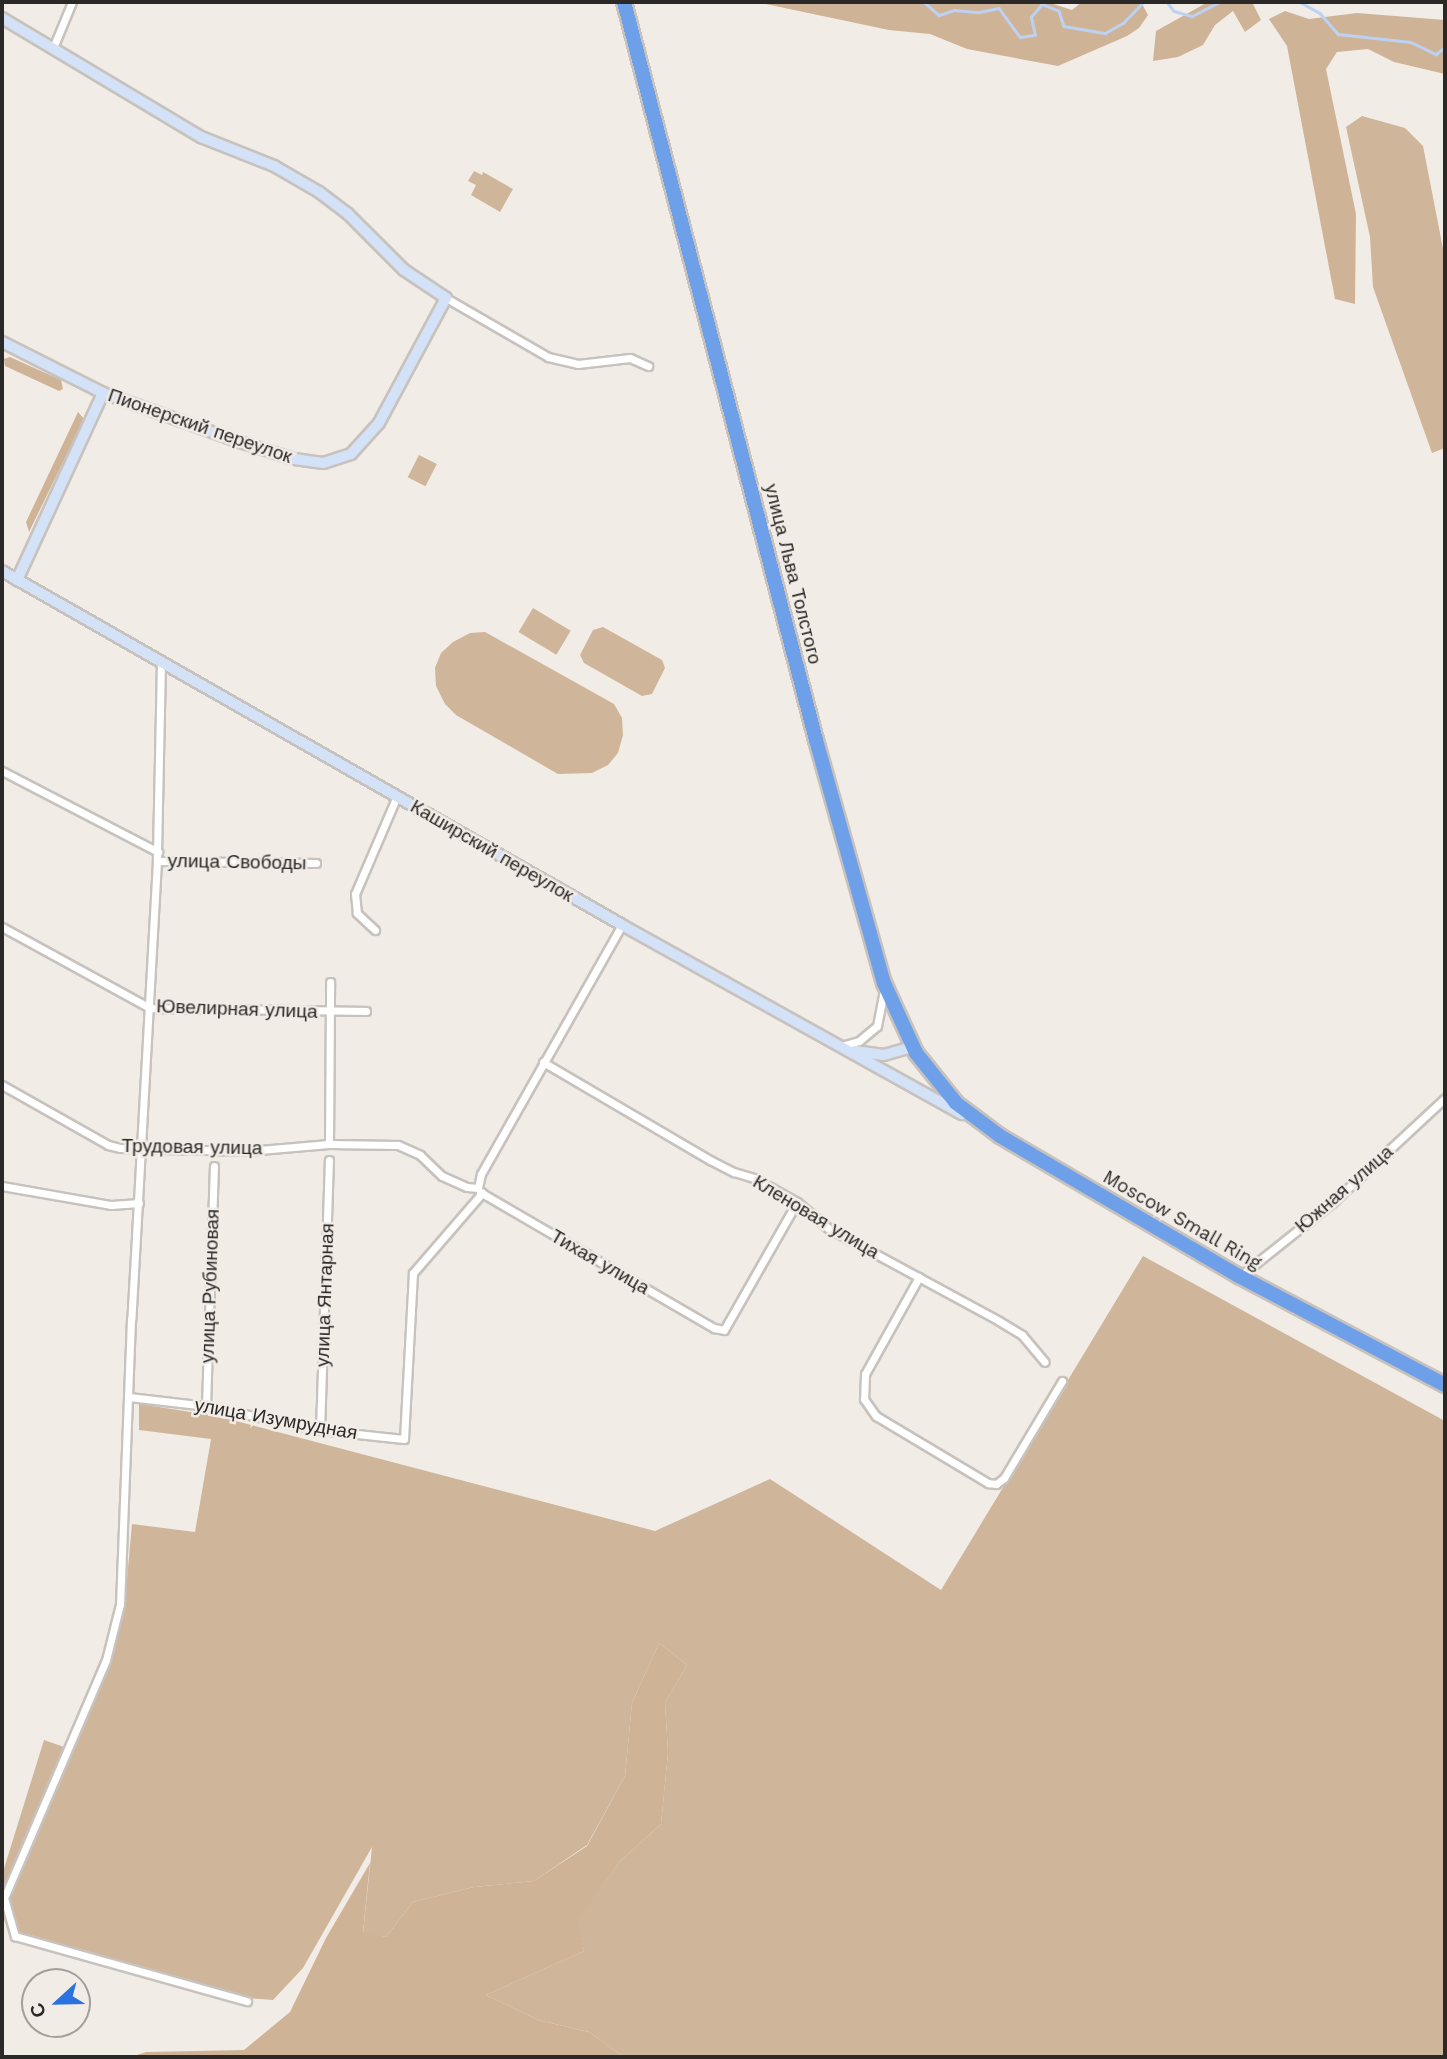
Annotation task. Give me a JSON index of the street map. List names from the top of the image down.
{
  "streets": {
    "highway": ["улица Льва Толстого", "Moscow Small Ring"],
    "street": [
      "Пионерский переулок",
      "Каширский переулок",
      "улица Свободы",
      "Ювелирная улица",
      "Трудовая улица",
      "Южная улица",
      "Кленовая улица",
      "Тихая улица",
      "улица Рубиновая",
      "улица Янтарная",
      "улица Изумрудная"
    ]
  },
  "crossings": [
    ["улица Льва Толстого", "Каширский переулок"],
    ["улица Льва Толстого", "Moscow Small Ring"],
    ["Каширский переулок", "Moscow Small Ring"],
    ["Трудовая улица", "Тихая улица"],
    ["Южная улица", "Moscow Small Ring"],
    ["Кленовая улица", "Тихая улица"],
    ["Тихая улица", "улица Изумрудная"],
    ["улица Рубиновая", "улица Изумрудная"],
    ["улица Янтарная", "улица Изумрудная"]
  ],
  "north": "left"
}
